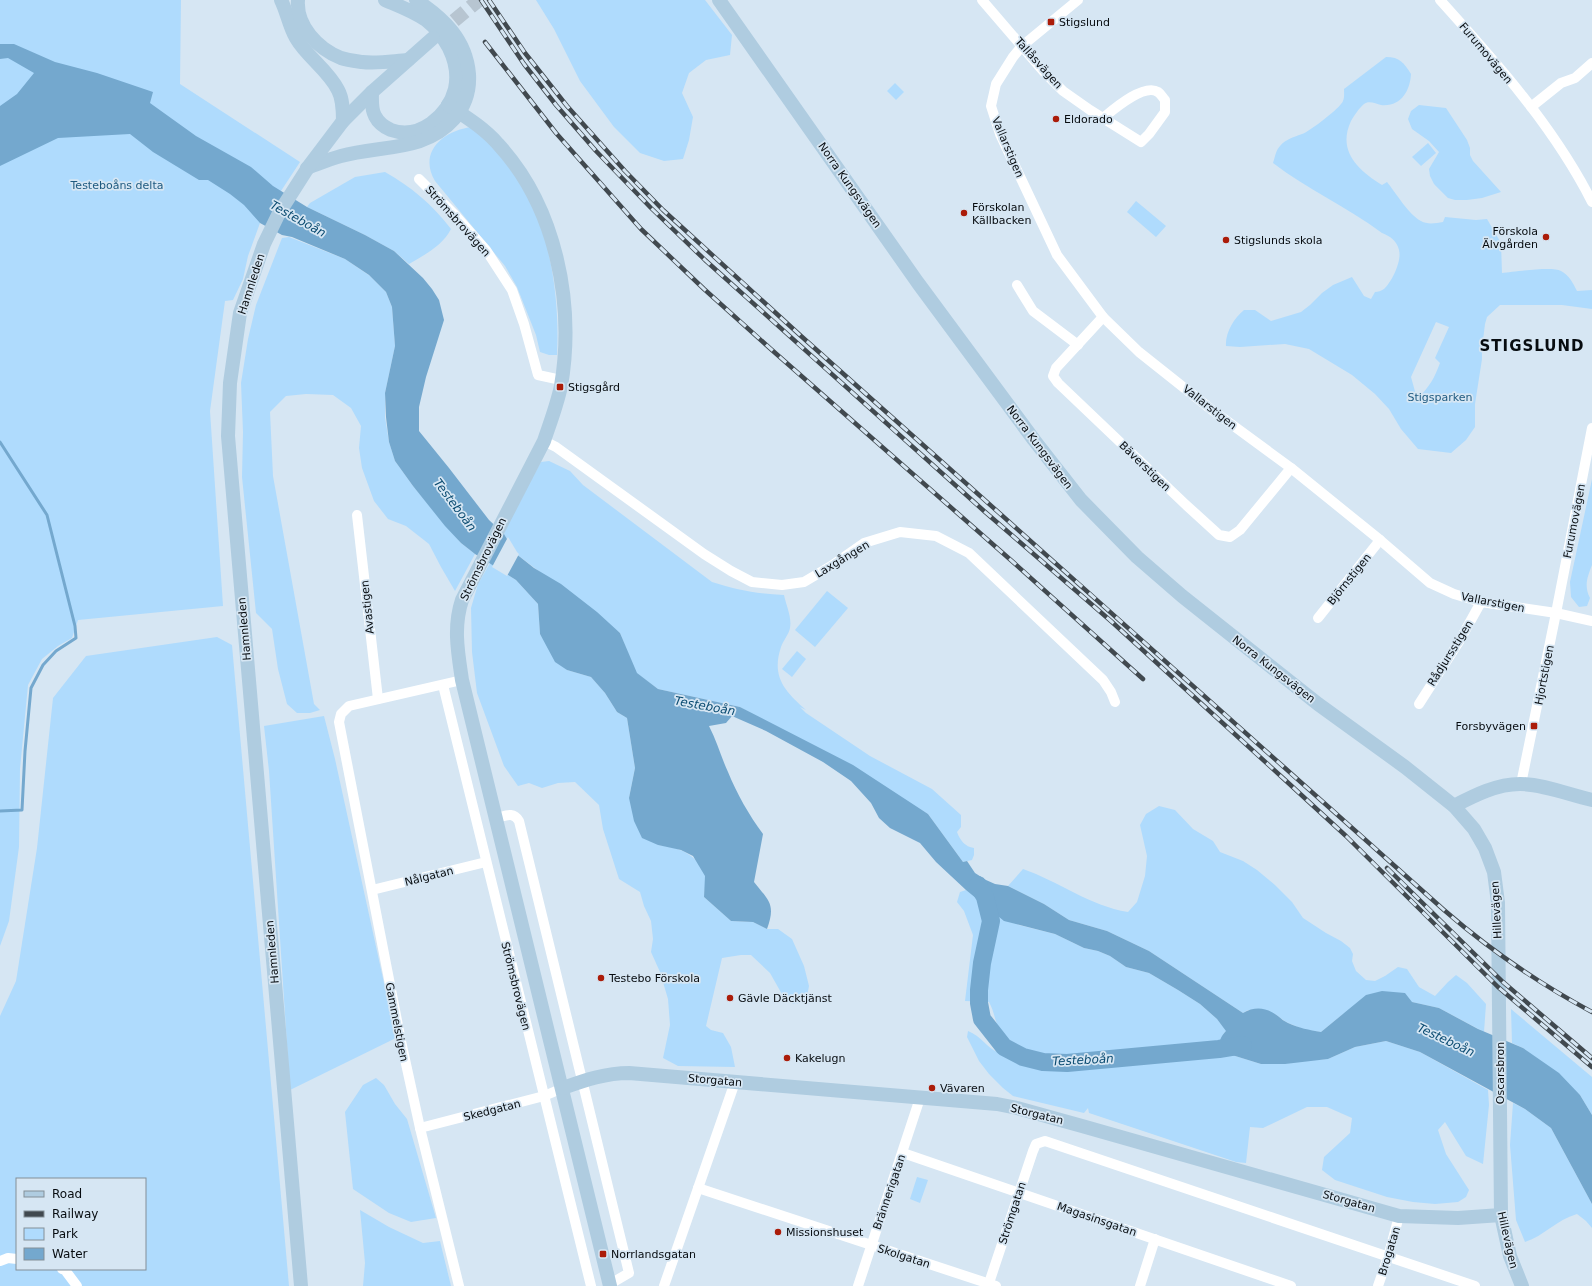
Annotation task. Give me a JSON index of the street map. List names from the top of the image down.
{
  "streets": {
    "street": [
      "Furumovägen",
      "Tallåsvägen",
      "Vallarstigen",
      "Norra Kungsvägen",
      "Strömsbrovägen",
      "Hamnleden",
      "Bäverstigen",
      "Laxgången",
      "Björnstigen",
      "Avastigen",
      "Rådjursstigen",
      "Hjortstigen",
      "Nålgatan",
      "Hillevägen",
      "Gammelstigen",
      "Oscarsbron",
      "Storgatan",
      "Skedgatan",
      "Brännerigatan",
      "Strömgatan",
      "Magasinsgatan",
      "Brogatan",
      "Skolgatan"
    ]
  },
  "crossings": [
    ["Furumovägen", "Vallarstigen"],
    ["Furumovägen", "Hjortstigen"],
    ["Tallåsvägen", "Vallarstigen"],
    ["Vallarstigen", "Bäverstigen"],
    ["Vallarstigen", "Björnstigen"],
    ["Vallarstigen", "Rådjursstigen"],
    ["Vallarstigen", "Hjortstigen"],
    ["Norra Kungsvägen", "Hillevägen"],
    ["Strömsbrovägen", "Laxgången"],
    ["Strömsbrovägen", "Nålgatan"],
    ["Strömsbrovägen", "Storgatan"],
    ["Strömsbrovägen", "Skedgatan"],
    ["Avastigen", "Gammelstigen"],
    ["Nålgatan", "Gammelstigen"],
    ["Hillevägen", "Oscarsbron"],
    ["Hillevägen", "Storgatan"],
    ["Gammelstigen", "Skedgatan"],
    ["Storgatan", "Skedgatan"],
    ["Storgatan", "Brännerigatan"],
    ["Storgatan", "Brogatan"],
    ["Brännerigatan", "Magasinsgatan"],
    ["Brännerigatan", "Skolgatan"],
    ["Strömgatan", "Magasinsgatan"],
    ["Strömgatan", "Brogatan"],
    ["Strömgatan", "Skolgatan"]
  ],
  "districts": ["STIGSLUND"],
  "water": ["Testeboån"],
  "parks": ["Testeboåns delta", "Stigsparken"],
  "places": {
    "transit": [
      "Stigslund",
      "Stigsgård",
      "Forsbyvägen",
      "Norrlandsgatan"
    ],
    "other": [
      "Eldorado",
      "Förskolan Källbacken",
      "Förskola Älvgården",
      "Stigslunds skola",
      "Testebo Förskola",
      "Gävle Däcktjänst",
      "Kakelugn",
      "Vävaren",
      "Missionshuset"
    ]
  },
  "legend": [
    "Road",
    "Railway",
    "Park",
    "Water"
  ]
}
